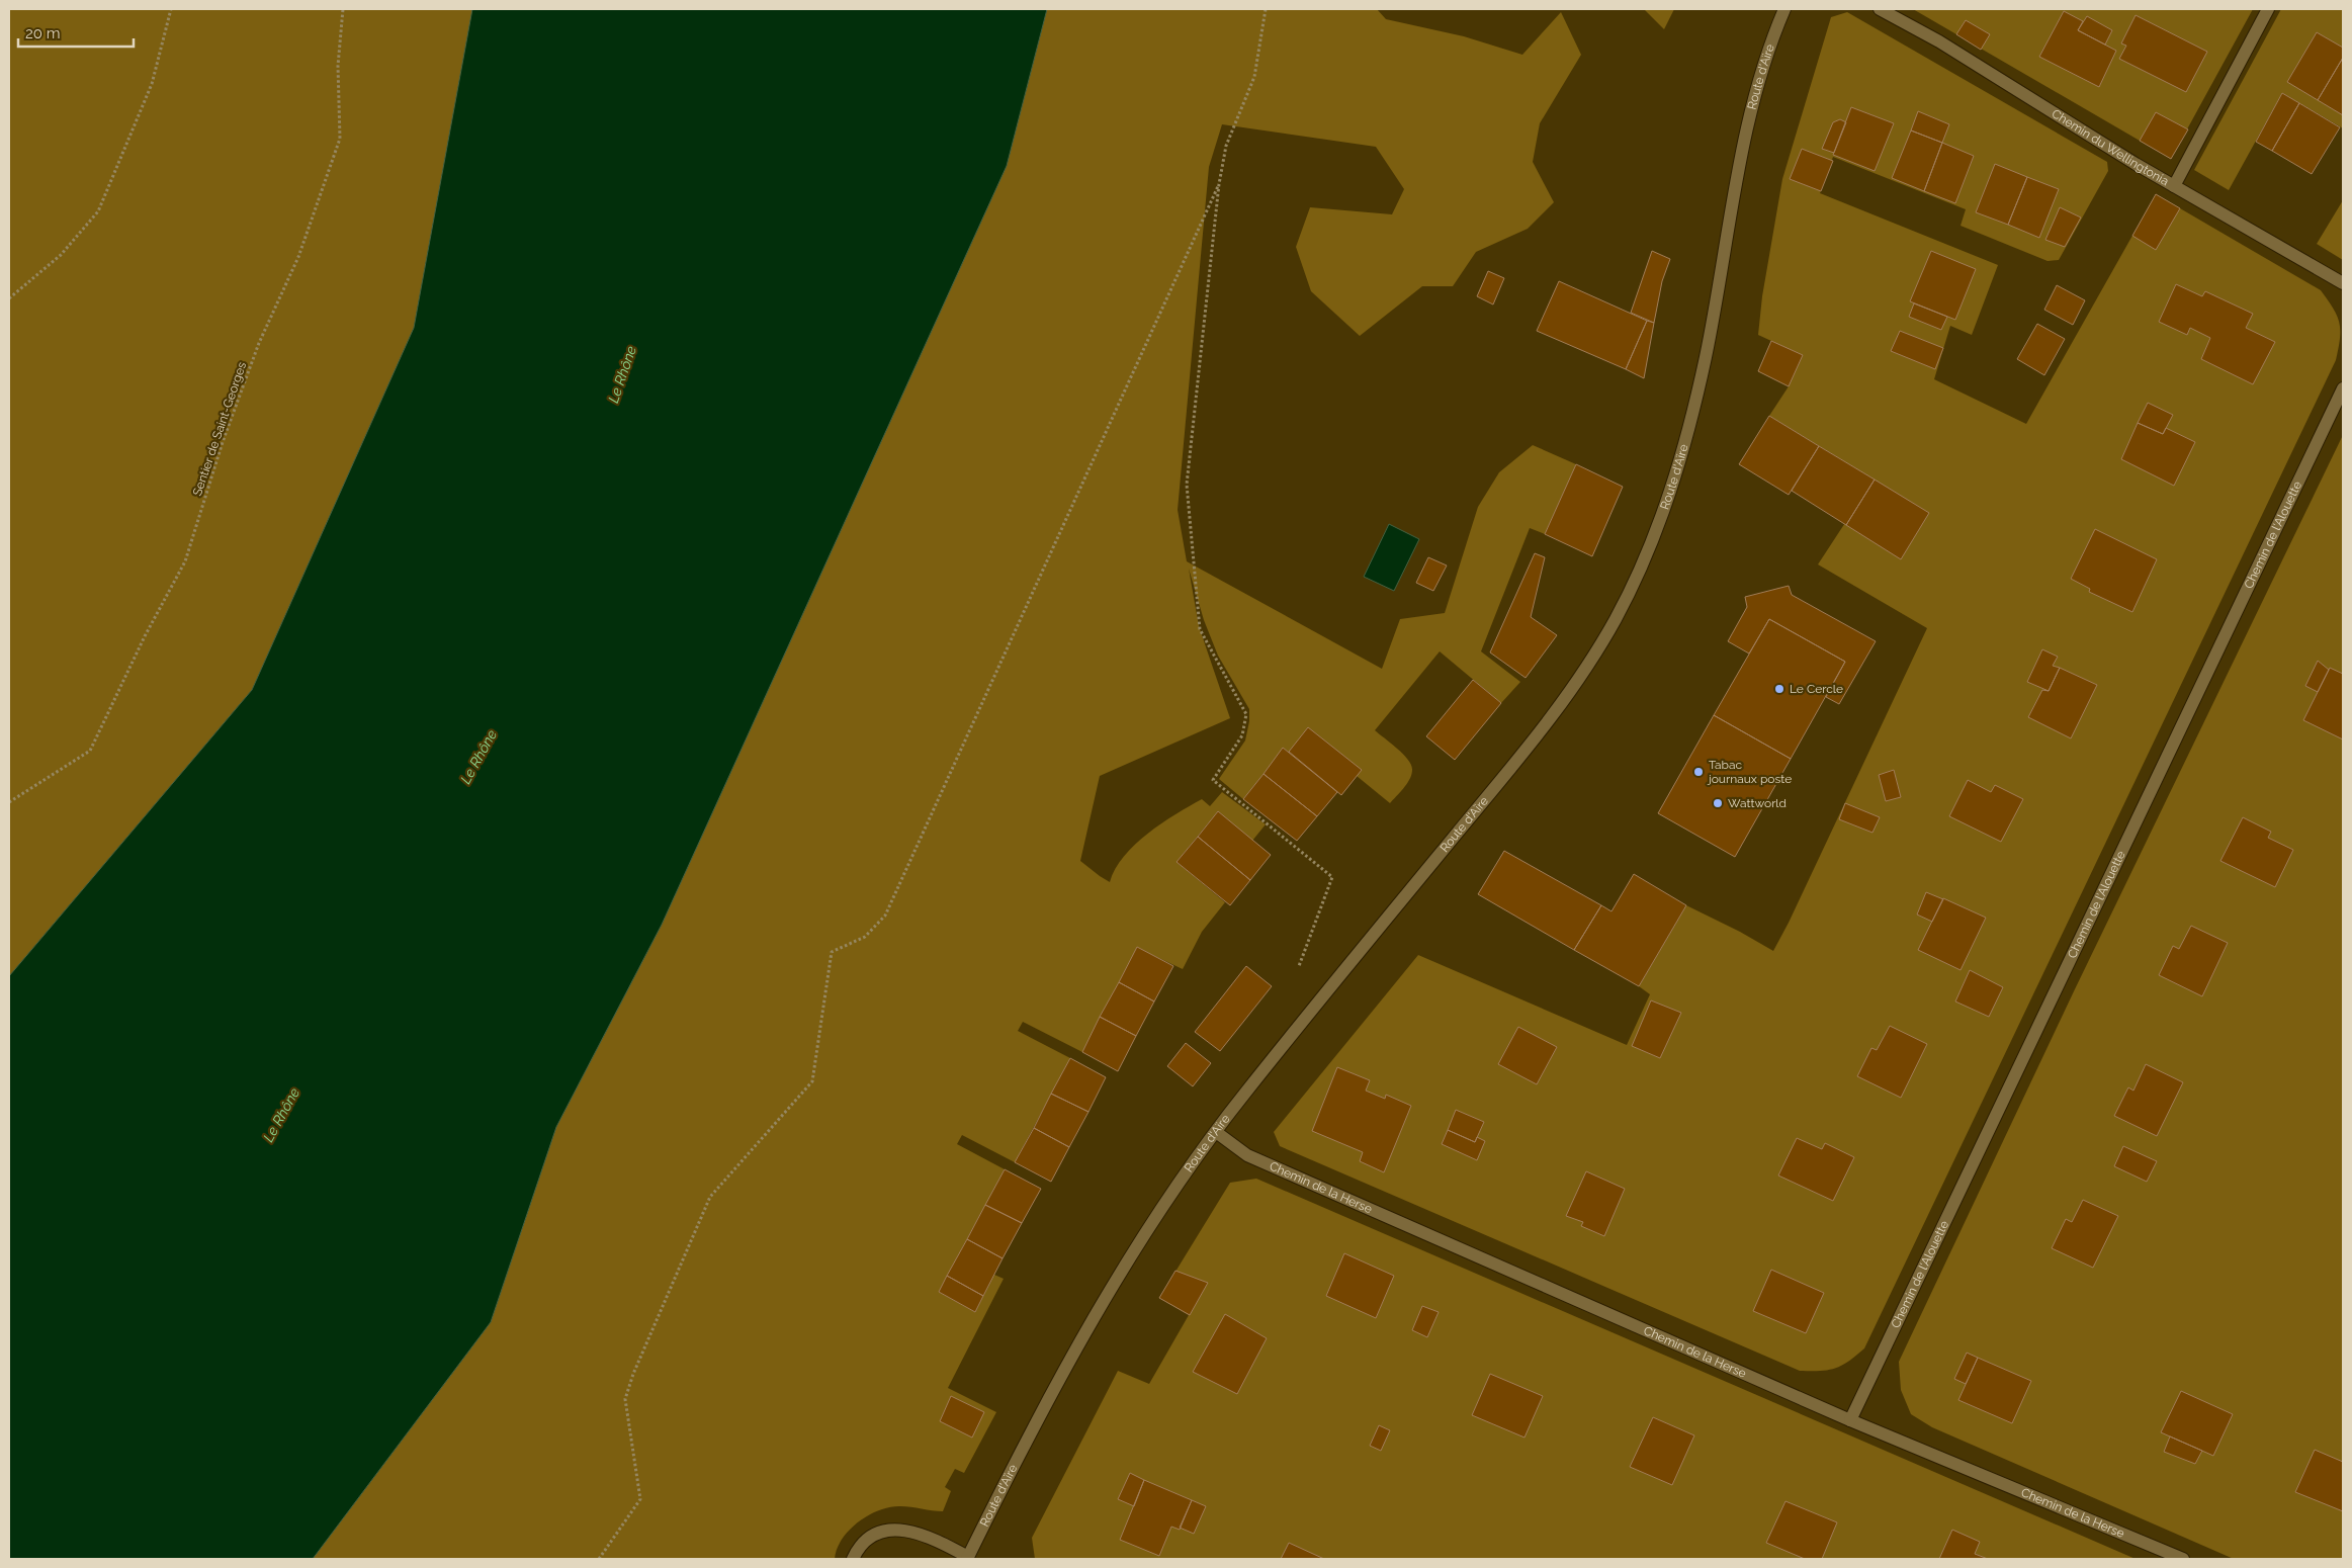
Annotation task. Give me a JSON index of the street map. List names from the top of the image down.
{
  "streets": {
    "street": [
      "Route d'Aïre",
      "Chemin du Wellingtonia",
      "Chemin de l'Alouette",
      "Chemin de la Herse"
    ],
    "path": ["Sentier de Saint-Georges"]
  },
  "crossings": [
    ["Route d'Aïre", "Chemin de la Herse"],
    ["Chemin de l'Alouette", "Chemin de la Herse"]
  ],
  "water": ["Le Rhône"],
  "places": ["Le Cercle", "Tabac journaux poste", "Wattworld"],
  "scale_bar": "20 m"
}
